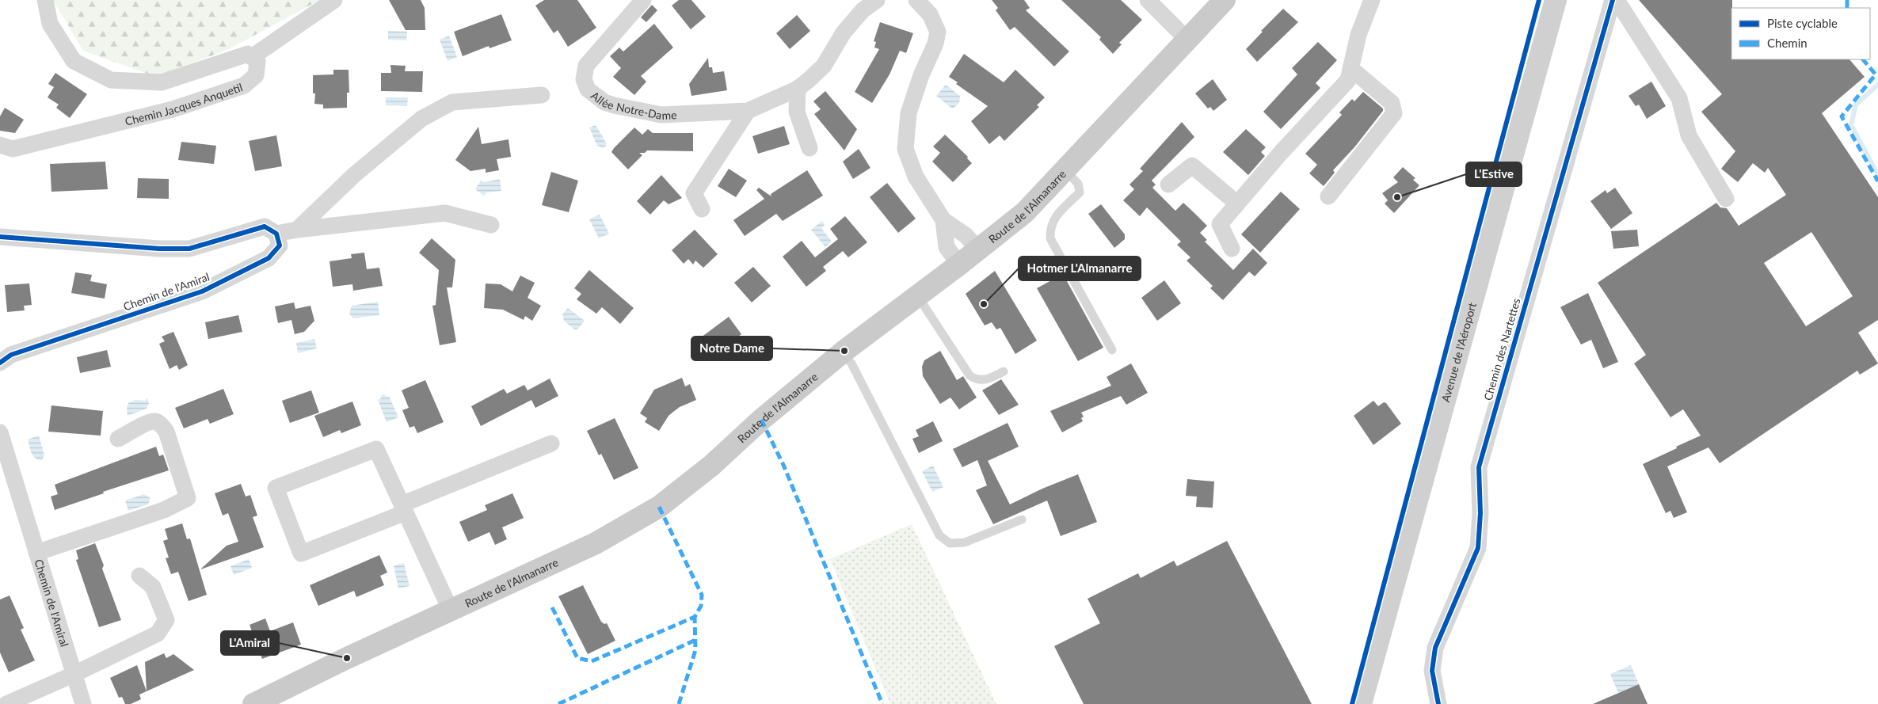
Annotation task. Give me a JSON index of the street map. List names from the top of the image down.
{
  "streets": {
    "main road": ["Route de l'Almanarre", "Avenue de l'Aéroport"],
    "street": [
      "Chemin Jacques Anquetil",
      "Allée Notre-Dame",
      "Chemin de l'Amiral",
      "Chemin des Nartettes"
    ]
  },
  "places": [
    "L'Estive",
    "Hotmer L'Almanarre",
    "Notre Dame",
    "L'Amiral"
  ],
  "legend": ["Piste cyclable", "Chemin"]
}
